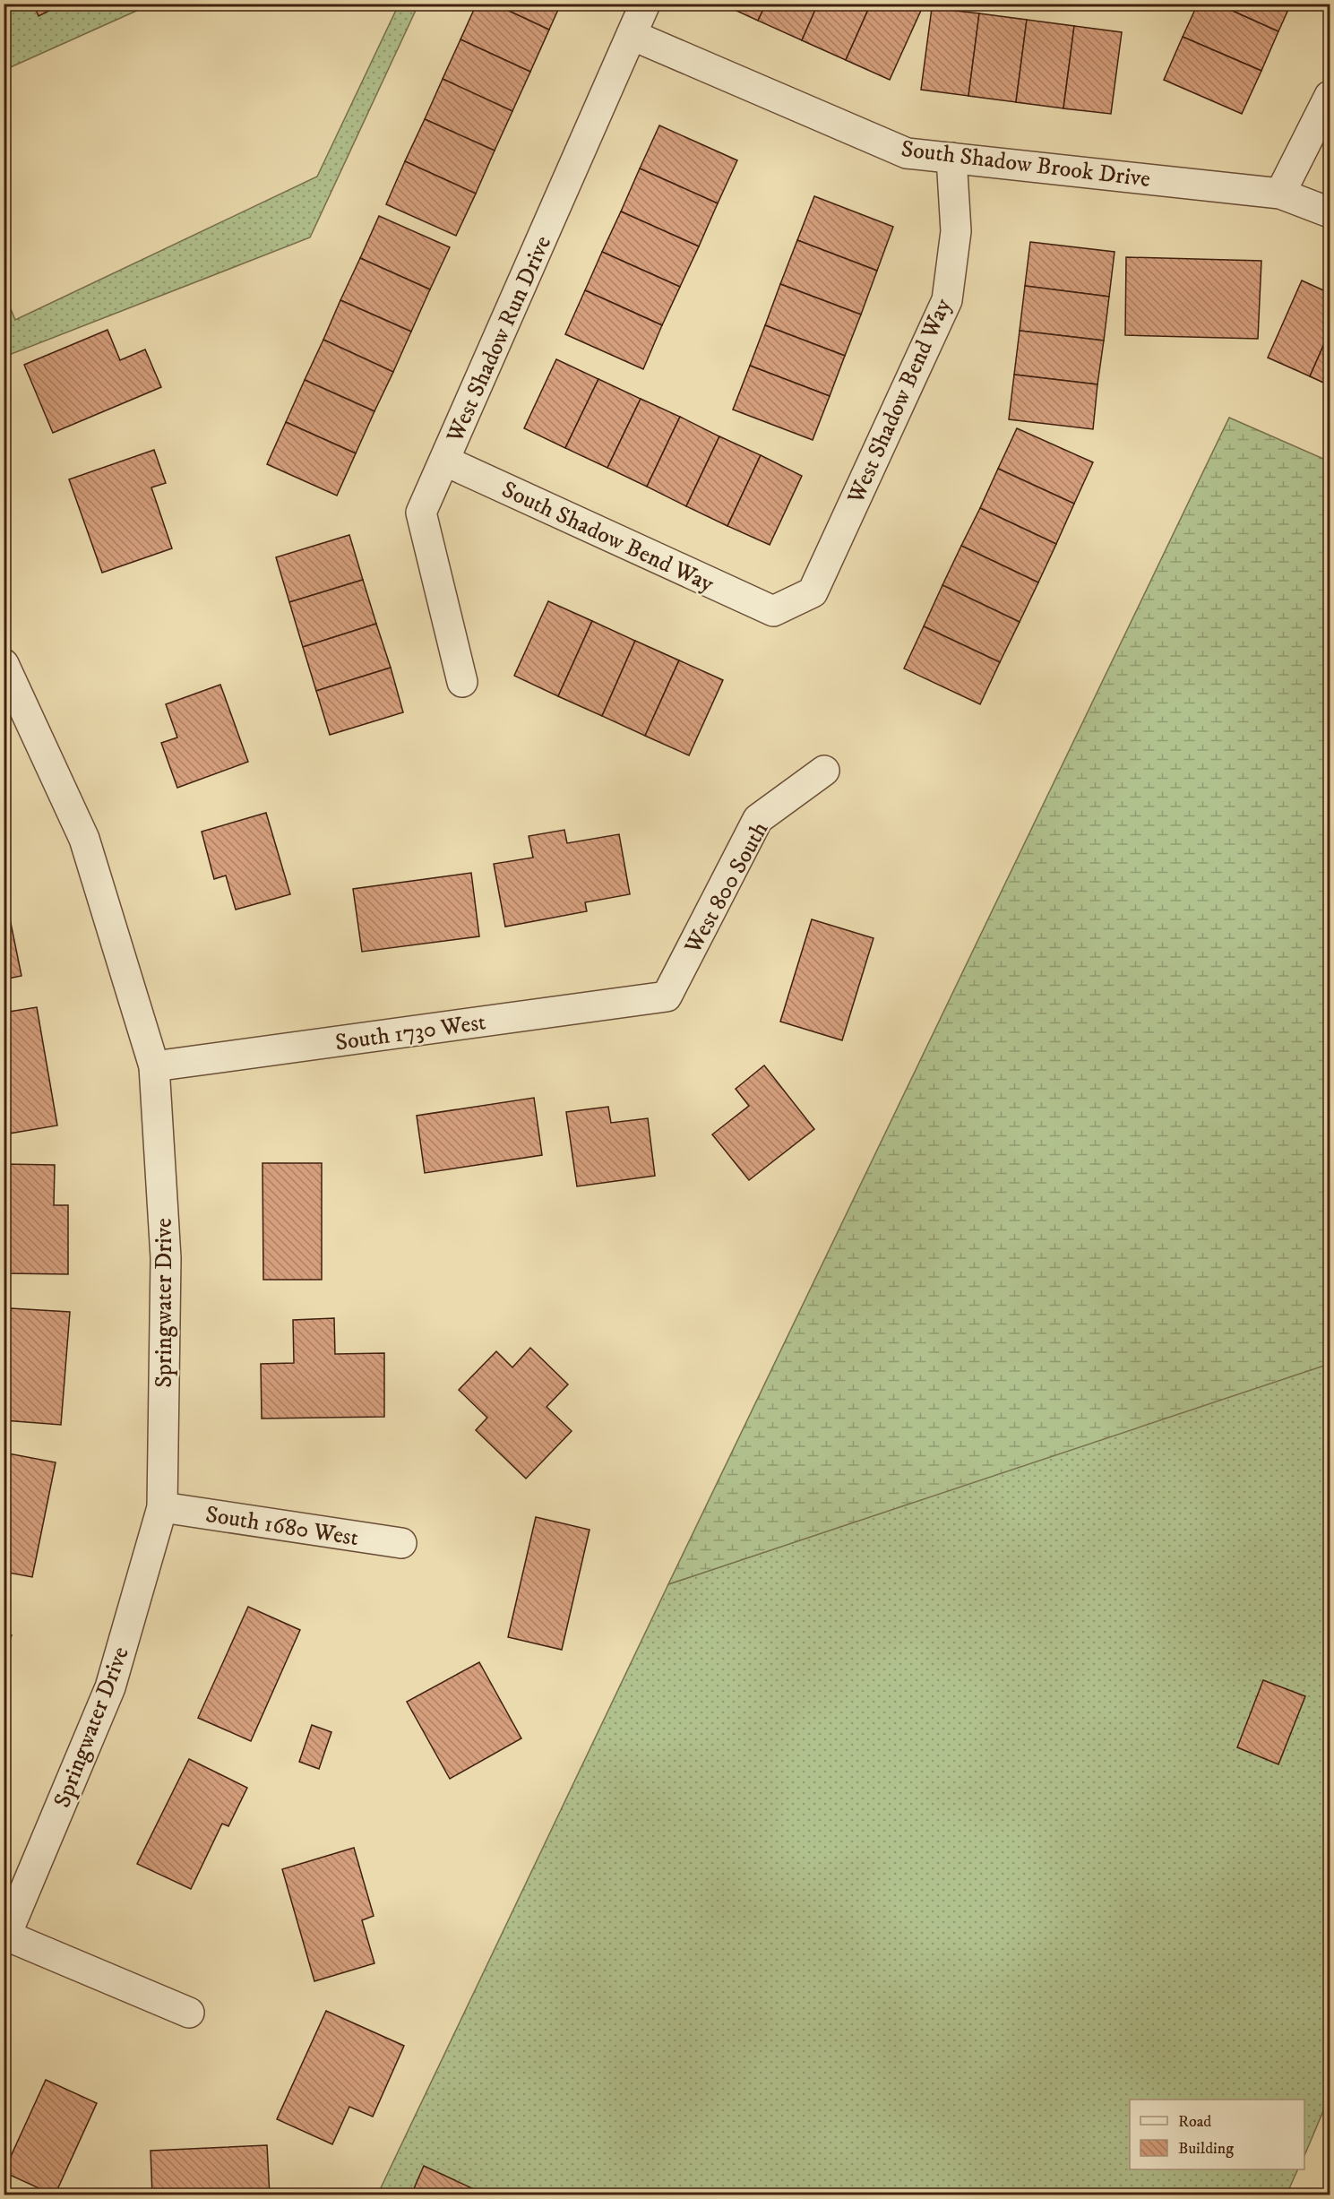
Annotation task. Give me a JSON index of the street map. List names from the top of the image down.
{
  "streets": {
    "street": [
      "South Shadow Brook Drive",
      "West Shadow Run Drive",
      "West Shadow Bend Way",
      "South Shadow Bend Way",
      "West 800 South",
      "South 1730 West",
      "Springwater Drive",
      "South 1680 West"
    ]
  },
  "crossings": [
    ["South Shadow Brook Drive", "West Shadow Run Drive"],
    ["South Shadow Brook Drive", "West Shadow Bend Way"],
    ["West Shadow Run Drive", "South Shadow Bend Way"],
    ["West Shadow Bend Way", "South Shadow Bend Way"],
    ["West 800 South", "South 1730 West"],
    ["South 1730 West", "Springwater Drive"],
    ["Springwater Drive", "South 1680 West"]
  ],
  "legend": ["Road", "Building"]
}
